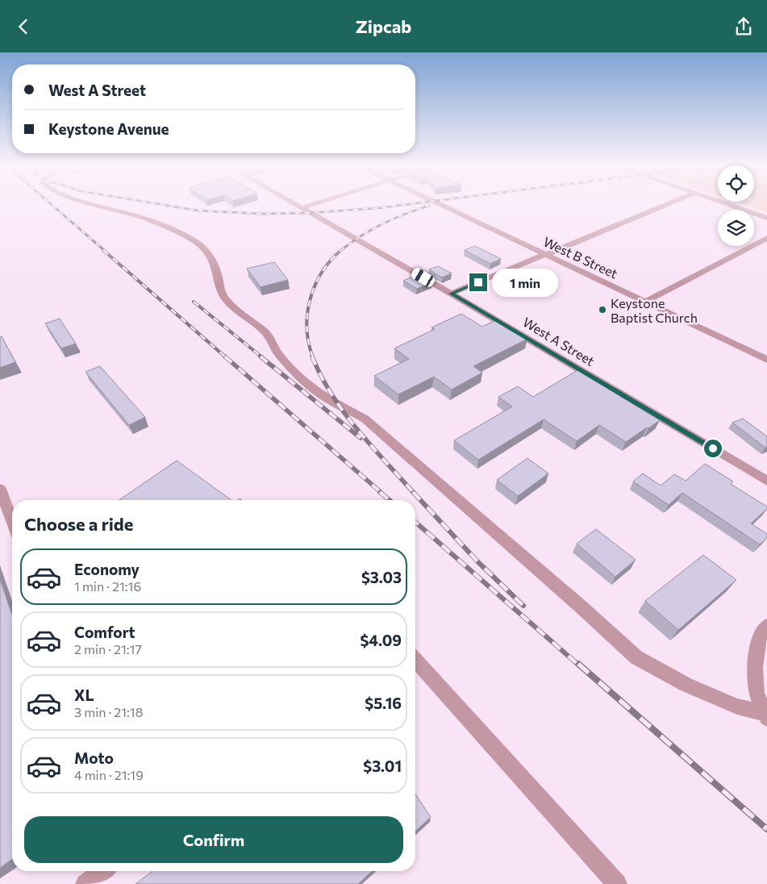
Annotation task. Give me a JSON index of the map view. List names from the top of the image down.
{
  "streets": {
    "street": ["West B Street", "West A Street"]
  },
  "places": ["Keystone Baptist Church"],
  "page": {
    "header": "Zipcab",
    "banner": ["West A Street", "Keystone Avenue"],
    "bubble": "1 min",
    "heading": "Choose a ride",
    "list": [
      {
        "name": "Economy",
        "note": "1 min · 21:16",
        "value": "$3.03"
      },
      {
        "name": "Comfort",
        "note": "2 min · 21:17",
        "value": "$4.09"
      },
      {
        "name": "XL",
        "note": "3 min · 21:18",
        "value": "$5.16"
      },
      {
        "name": "Moto",
        "note": "4 min · 21:19",
        "value": "$3.01"
      }
    ],
    "buttons": "Confirm"
  }
}
